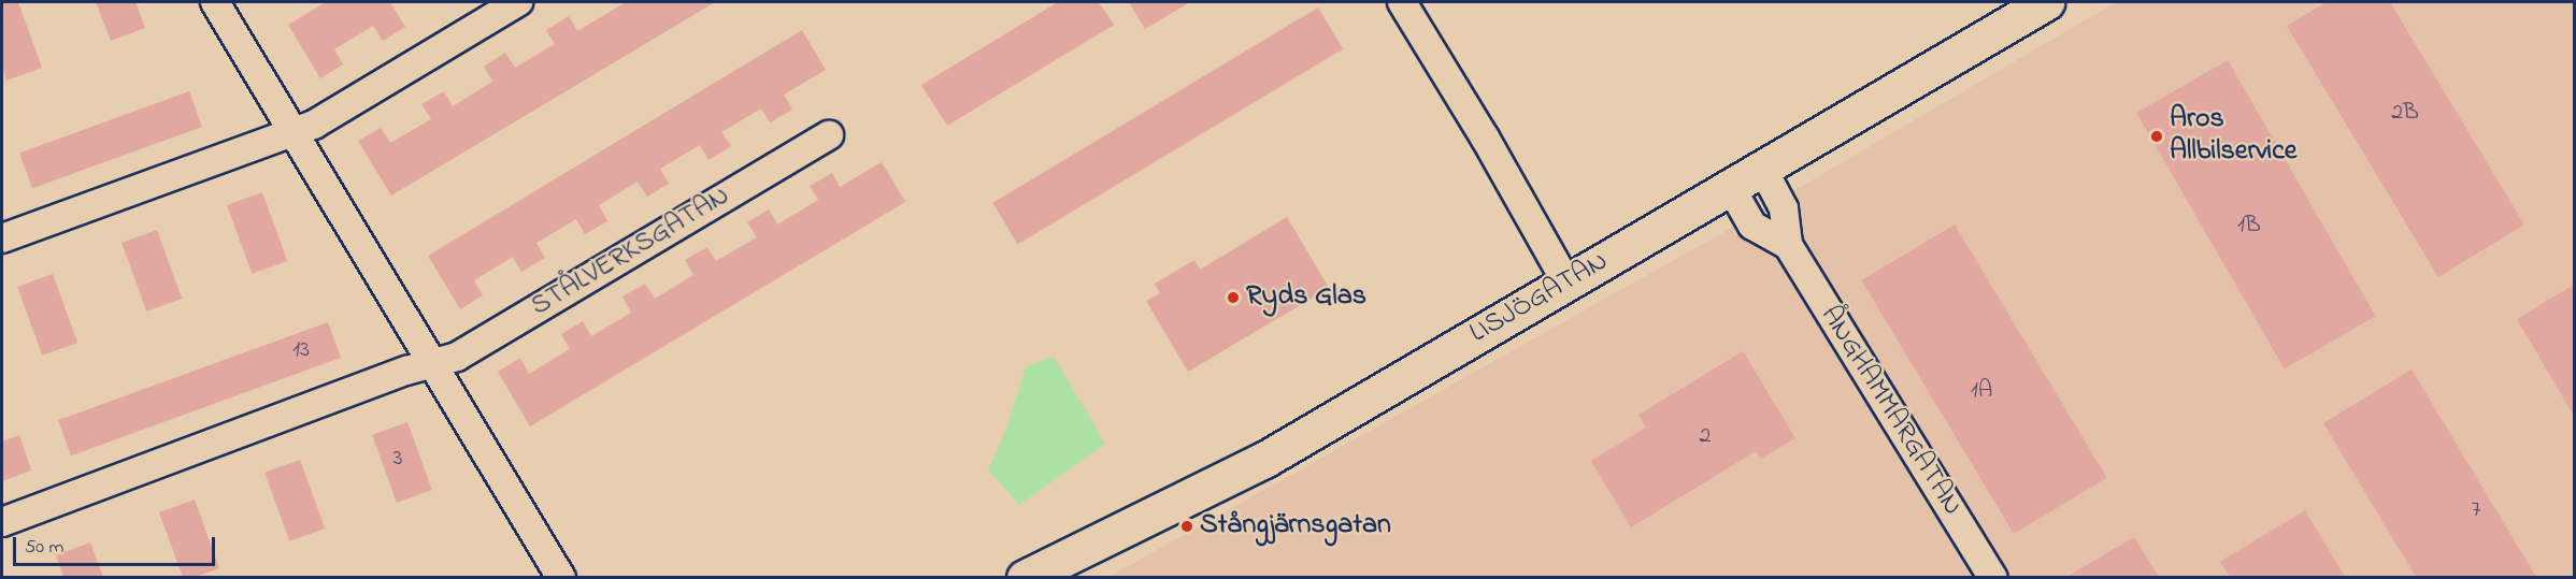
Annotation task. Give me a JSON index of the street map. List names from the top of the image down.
{
  "streets": {
    "street": ["STÅLVERKSGATAN", "LISJÖGATAN", "ÅNGHAMMARGATAN"]
  },
  "crossings": [
    ["LISJÖGATAN", "ÅNGHAMMARGATAN"]
  ],
  "places": ["Aros Allbilservice", "Ryds Glas", "Stångjärnsgatan"],
  "house_numbers": [
    "2B",
    "1B",
    "13",
    "1A",
    "2",
    "3",
    "7"
  ],
  "scale_bar": "50 m"
}
